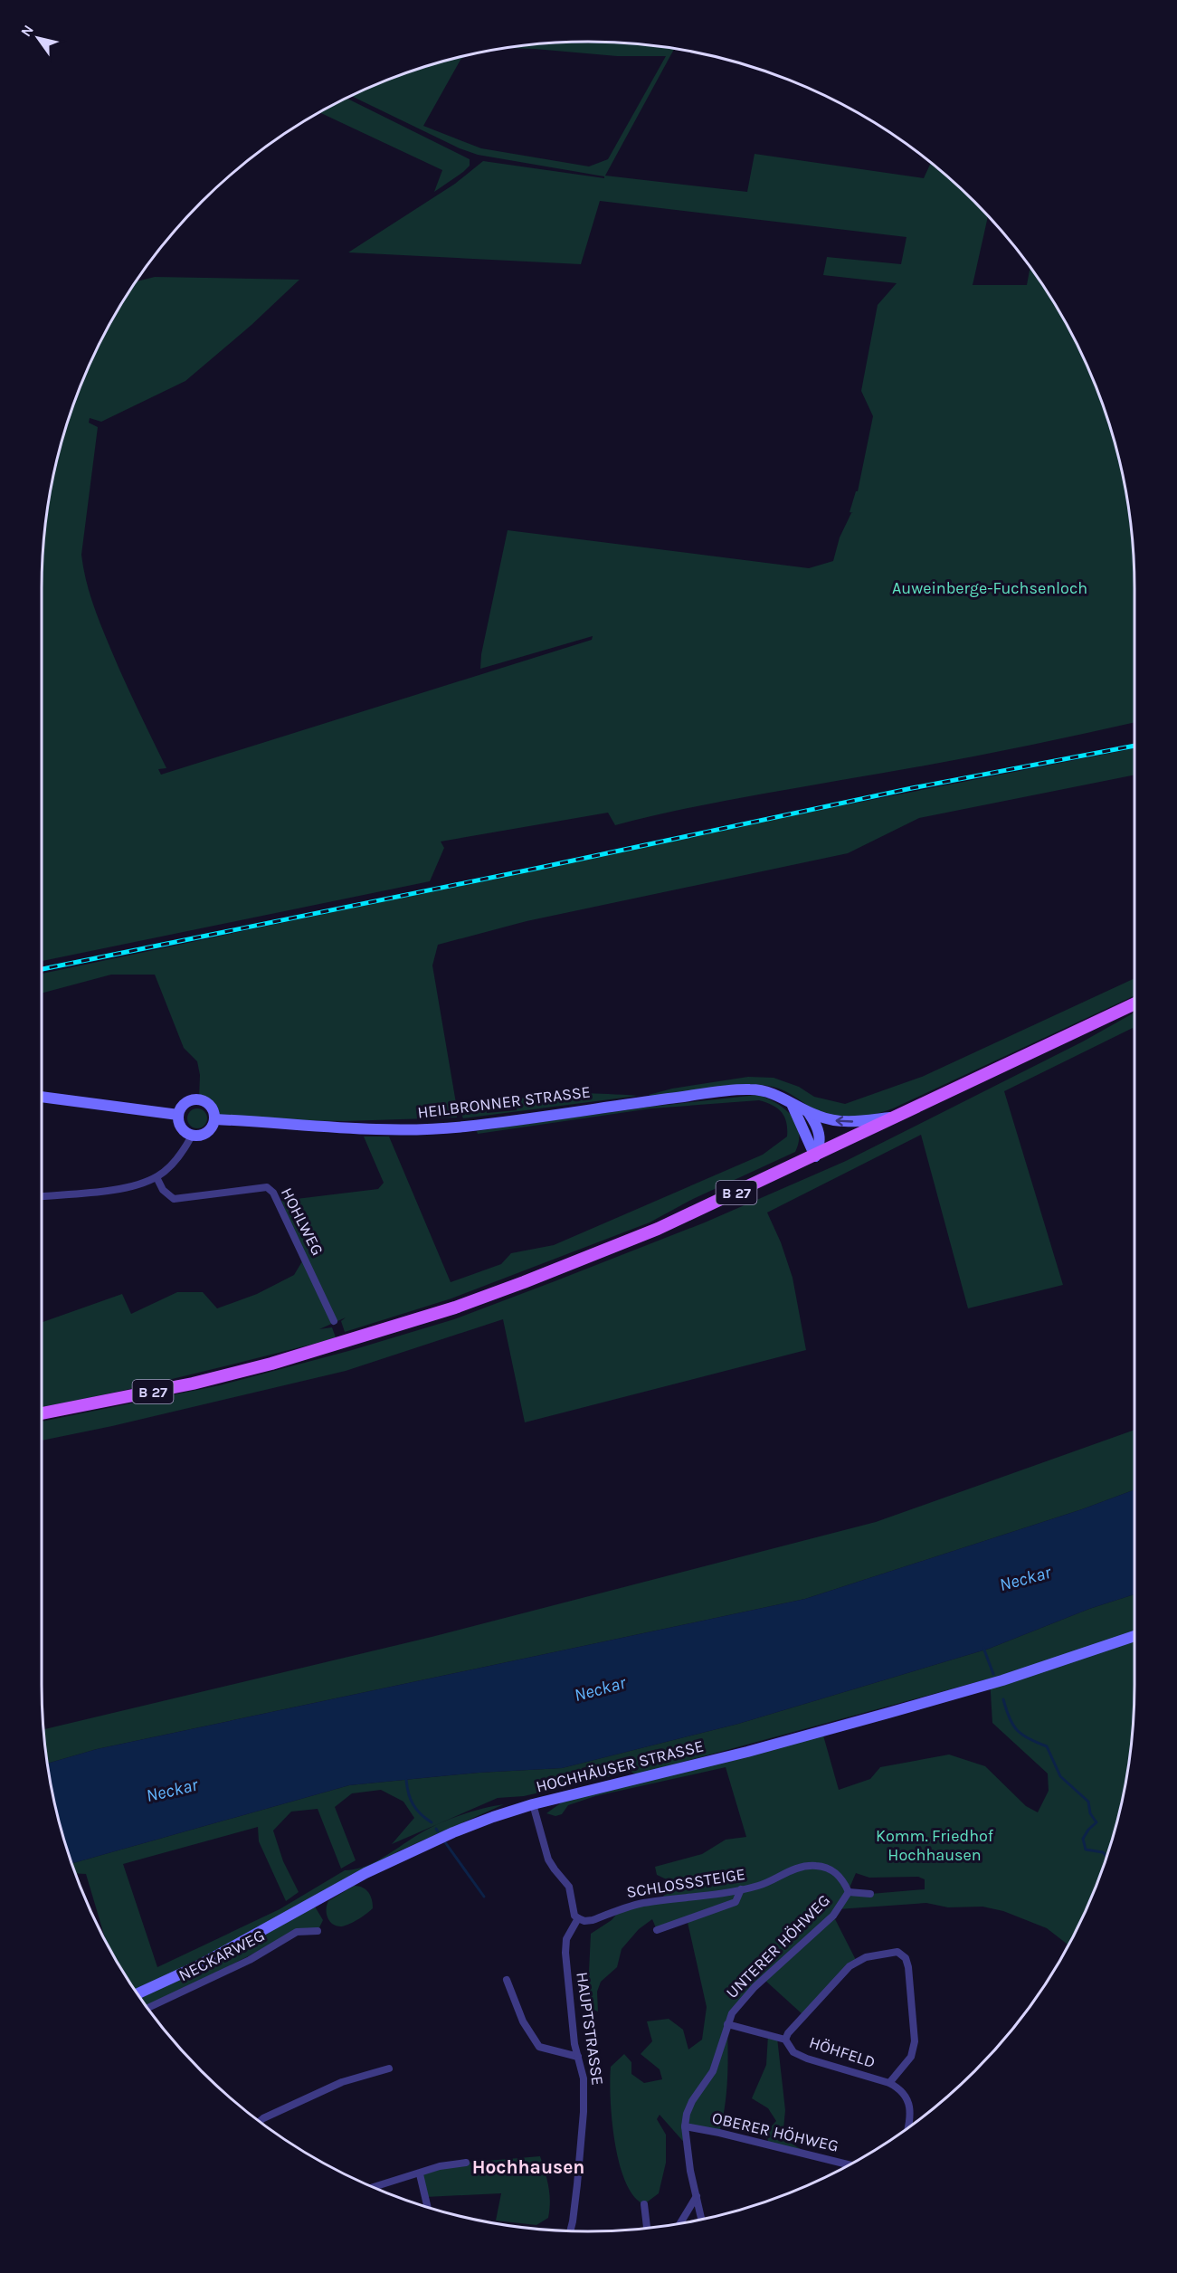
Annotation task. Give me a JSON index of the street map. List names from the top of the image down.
{
  "streets": {
    "main road": ["HEILBRONNER STRASSE", "B 27", "HOCHHÄUSER STRASSE"],
    "street": [
      "HOHLWEG",
      "SCHLOSSSTEIGE",
      "UNTERER HÖHWEG",
      "NECKARWEG",
      "HAUPTSTRASSE",
      "HÖHFELD",
      "OBERER HÖHWEG"
    ]
  },
  "crossings": [
    ["HEILBRONNER STRASSE", "B 27"],
    ["SCHLOSSSTEIGE", "UNTERER HÖHWEG"],
    ["SCHLOSSSTEIGE", "HAUPTSTRASSE"],
    ["UNTERER HÖHWEG", "HÖHFELD"],
    ["UNTERER HÖHWEG", "OBERER HÖHWEG"]
  ],
  "districts": ["Hochhausen"],
  "water": ["Neckar"],
  "parks": ["Auweinberge-Fuchsenloch", "Komm. Friedhof Hochhausen"],
  "north": "top left"
}
